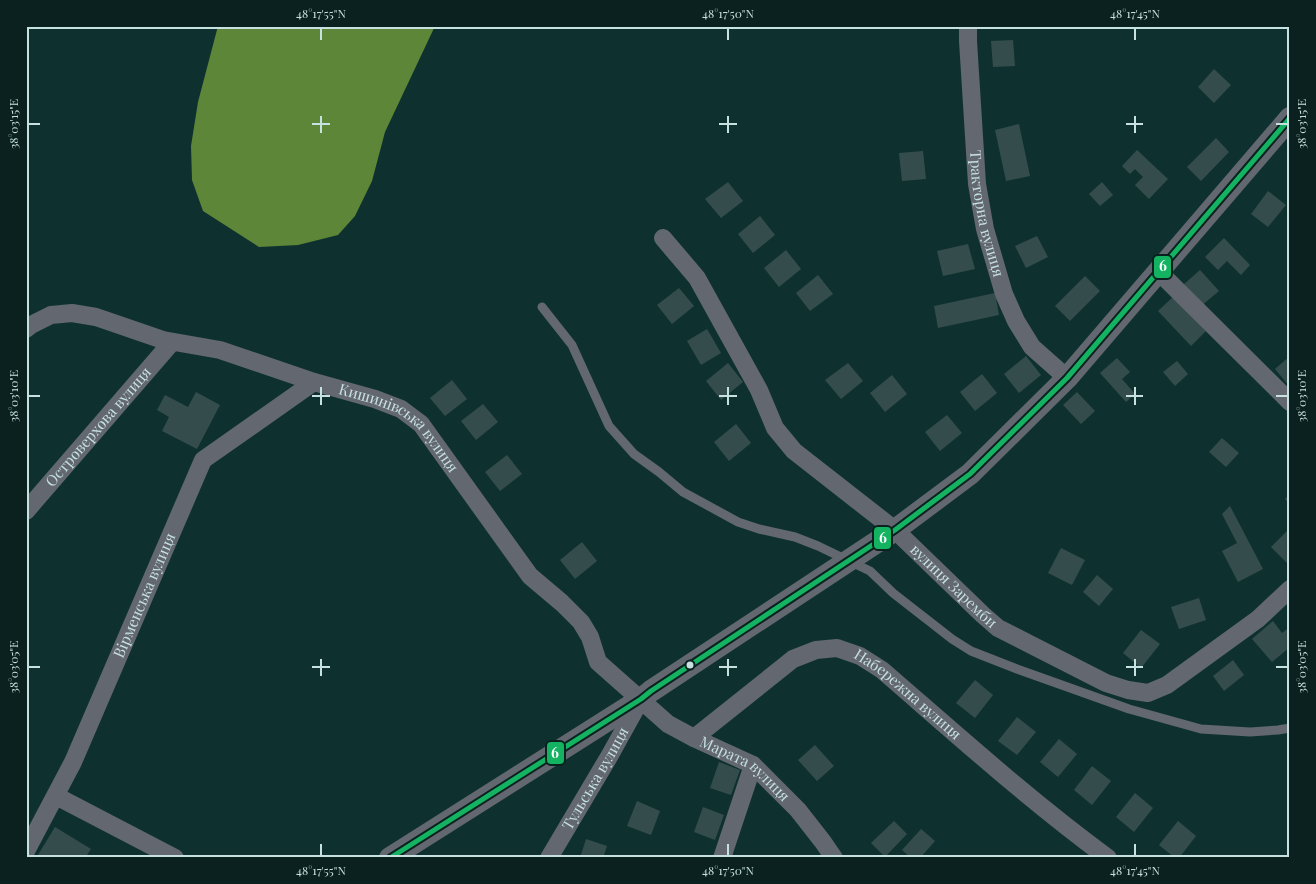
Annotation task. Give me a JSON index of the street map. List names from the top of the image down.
{
  "streets": {
    "street": [
      "Тракторна вулиця",
      "Островерхова вулиця",
      "Кишинівська вулиця",
      "вулиця Заремби",
      "Вірменська вулиця",
      "Набережна вулиця",
      "Марата вулиця",
      "Тульська вулиця"
    ]
  },
  "crossings": [
    ["Островерхова вулиця", "Кишинівська вулиця"],
    ["Кишинівська вулиця", "Вірменська вулиця"],
    ["Кишинівська вулиця", "Марата вулиця"],
    ["Кишинівська вулиця", "Тульська вулиця"],
    ["Набережна вулиця", "Марата вулиця"],
    ["Марата вулиця", "Тульська вулиця"]
  ],
  "lines": ["transit line 6"],
  "coordinates": [
    "48°17'55\"N",
    "48°17'50\"N",
    "48°17'45\"N",
    "38°03'15\"E",
    "38°03'10\"E",
    "38°03'05\"E"
  ]
}
